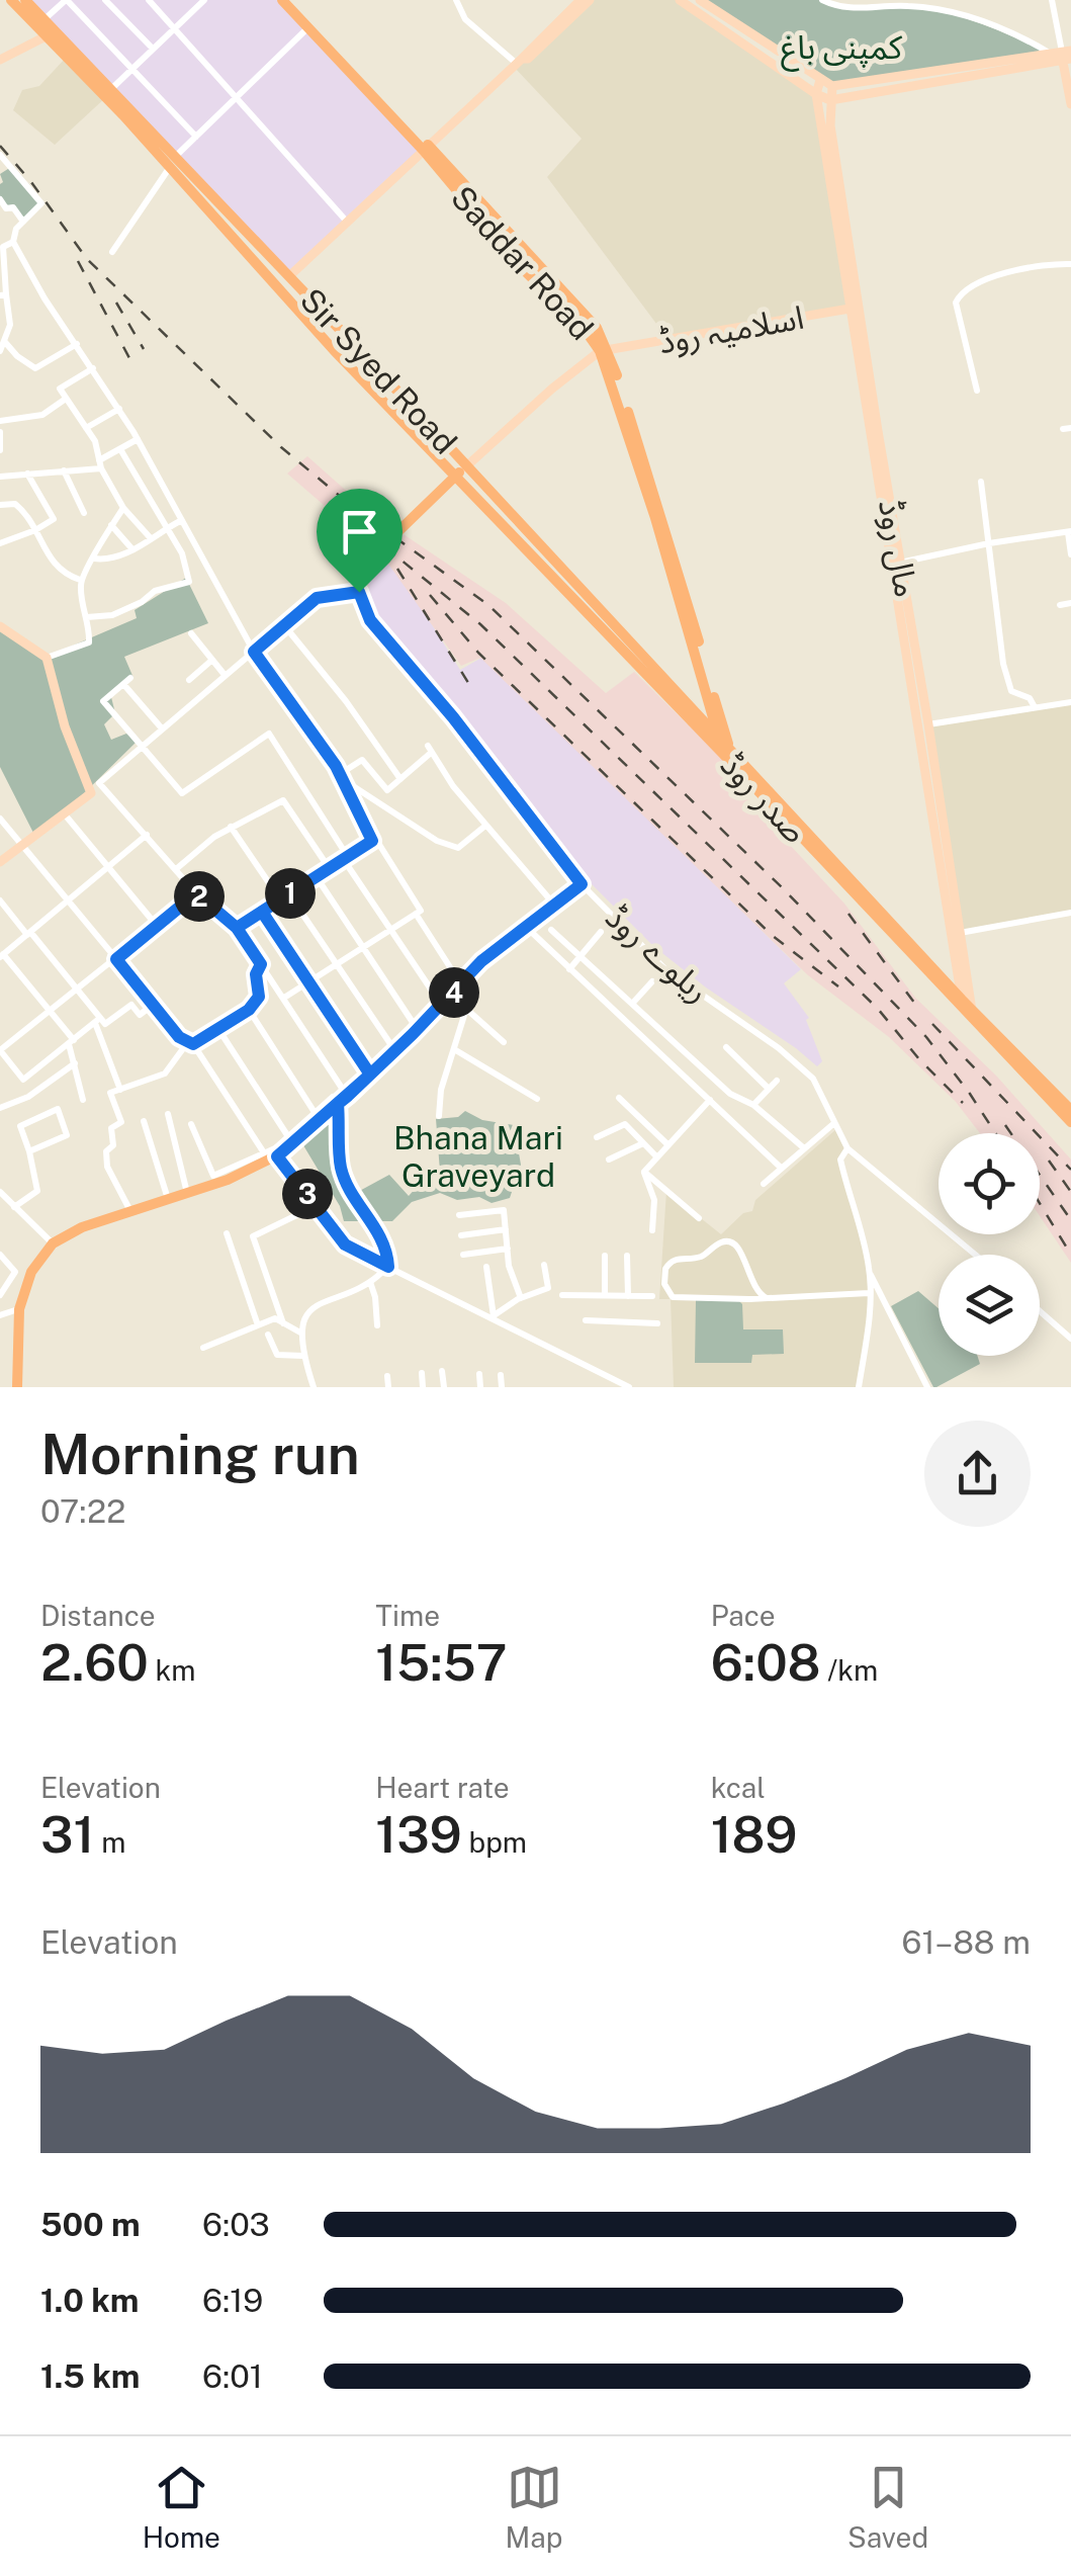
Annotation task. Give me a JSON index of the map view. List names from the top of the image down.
{
  "streets": {
    "main road": [
      "Saddar Road",
      "اسلامیہ روڈ",
      "Sir Syed Road",
      "مال روڈ",
      "صدر روڈ",
      "ریلوے روڈ"
    ]
  },
  "crossings": [
    ["Saddar Road", "اسلامیہ روڈ"],
    ["Saddar Road", "Sir Syed Road"],
    ["Saddar Road", "صدر روڈ"],
    ["اسلامیہ روڈ", "Sir Syed Road"],
    ["اسلامیہ روڈ", "مال روڈ"],
    ["اسلامیہ روڈ", "صدر روڈ"],
    ["Sir Syed Road", "صدر روڈ"],
    ["مال روڈ", "صدر روڈ"]
  ],
  "parks": ["کمپنی باغ", "Bhana Mari Graveyard"],
  "page": {
    "pins": [
      "1",
      "2",
      "4",
      "3"
    ],
    "heading": ["Morning run", "07:22"],
    "stats": [
      ["Distance", "2.60 km"],
      ["Time", "15:57"],
      ["Pace", "6:08 /km"],
      ["Elevation", "31 m"],
      ["Heart rate", "139 bpm"],
      ["kcal", "189"]
    ],
    "chart": ["Elevation", "61–88 m"],
    "list": [
      {
        "name": "500 m",
        "note": "6:03"
      },
      {
        "name": "1.0 km",
        "note": "6:19"
      },
      {
        "name": "1.5 km",
        "note": "6:01"
      }
    ],
    "tabs": ["Home", "Map", "Saved"]
  }
}
